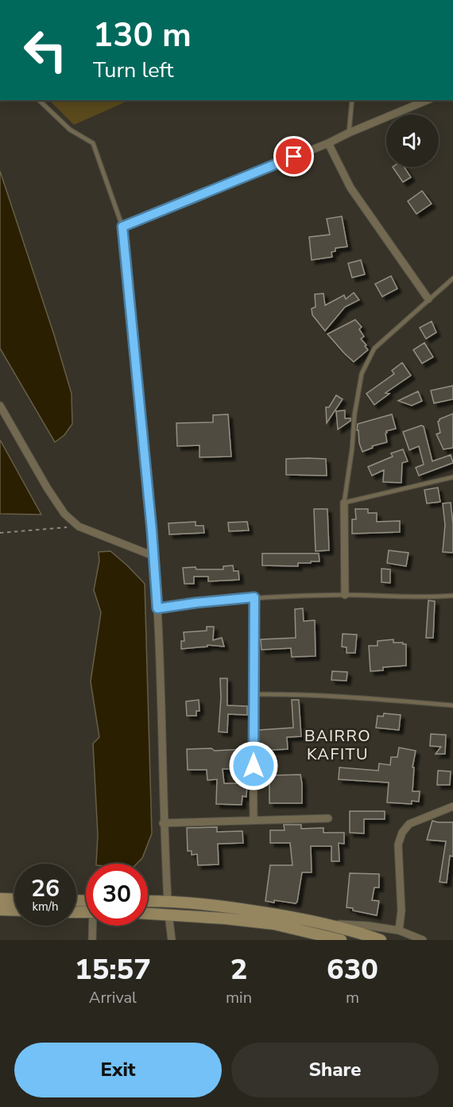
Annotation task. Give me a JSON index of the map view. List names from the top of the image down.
{
  "districts": ["BAIRRO KAFITU"],
  "page": {
    "turn": ["130 m", "Turn left"],
    "speed": "26 km/h",
    "limit": "30",
    "eta": [
      "15:57",
      "Arrival",
      "2",
      "min",
      "630",
      "m"
    ],
    "buttons": ["Exit", "Share"]
  }
}
